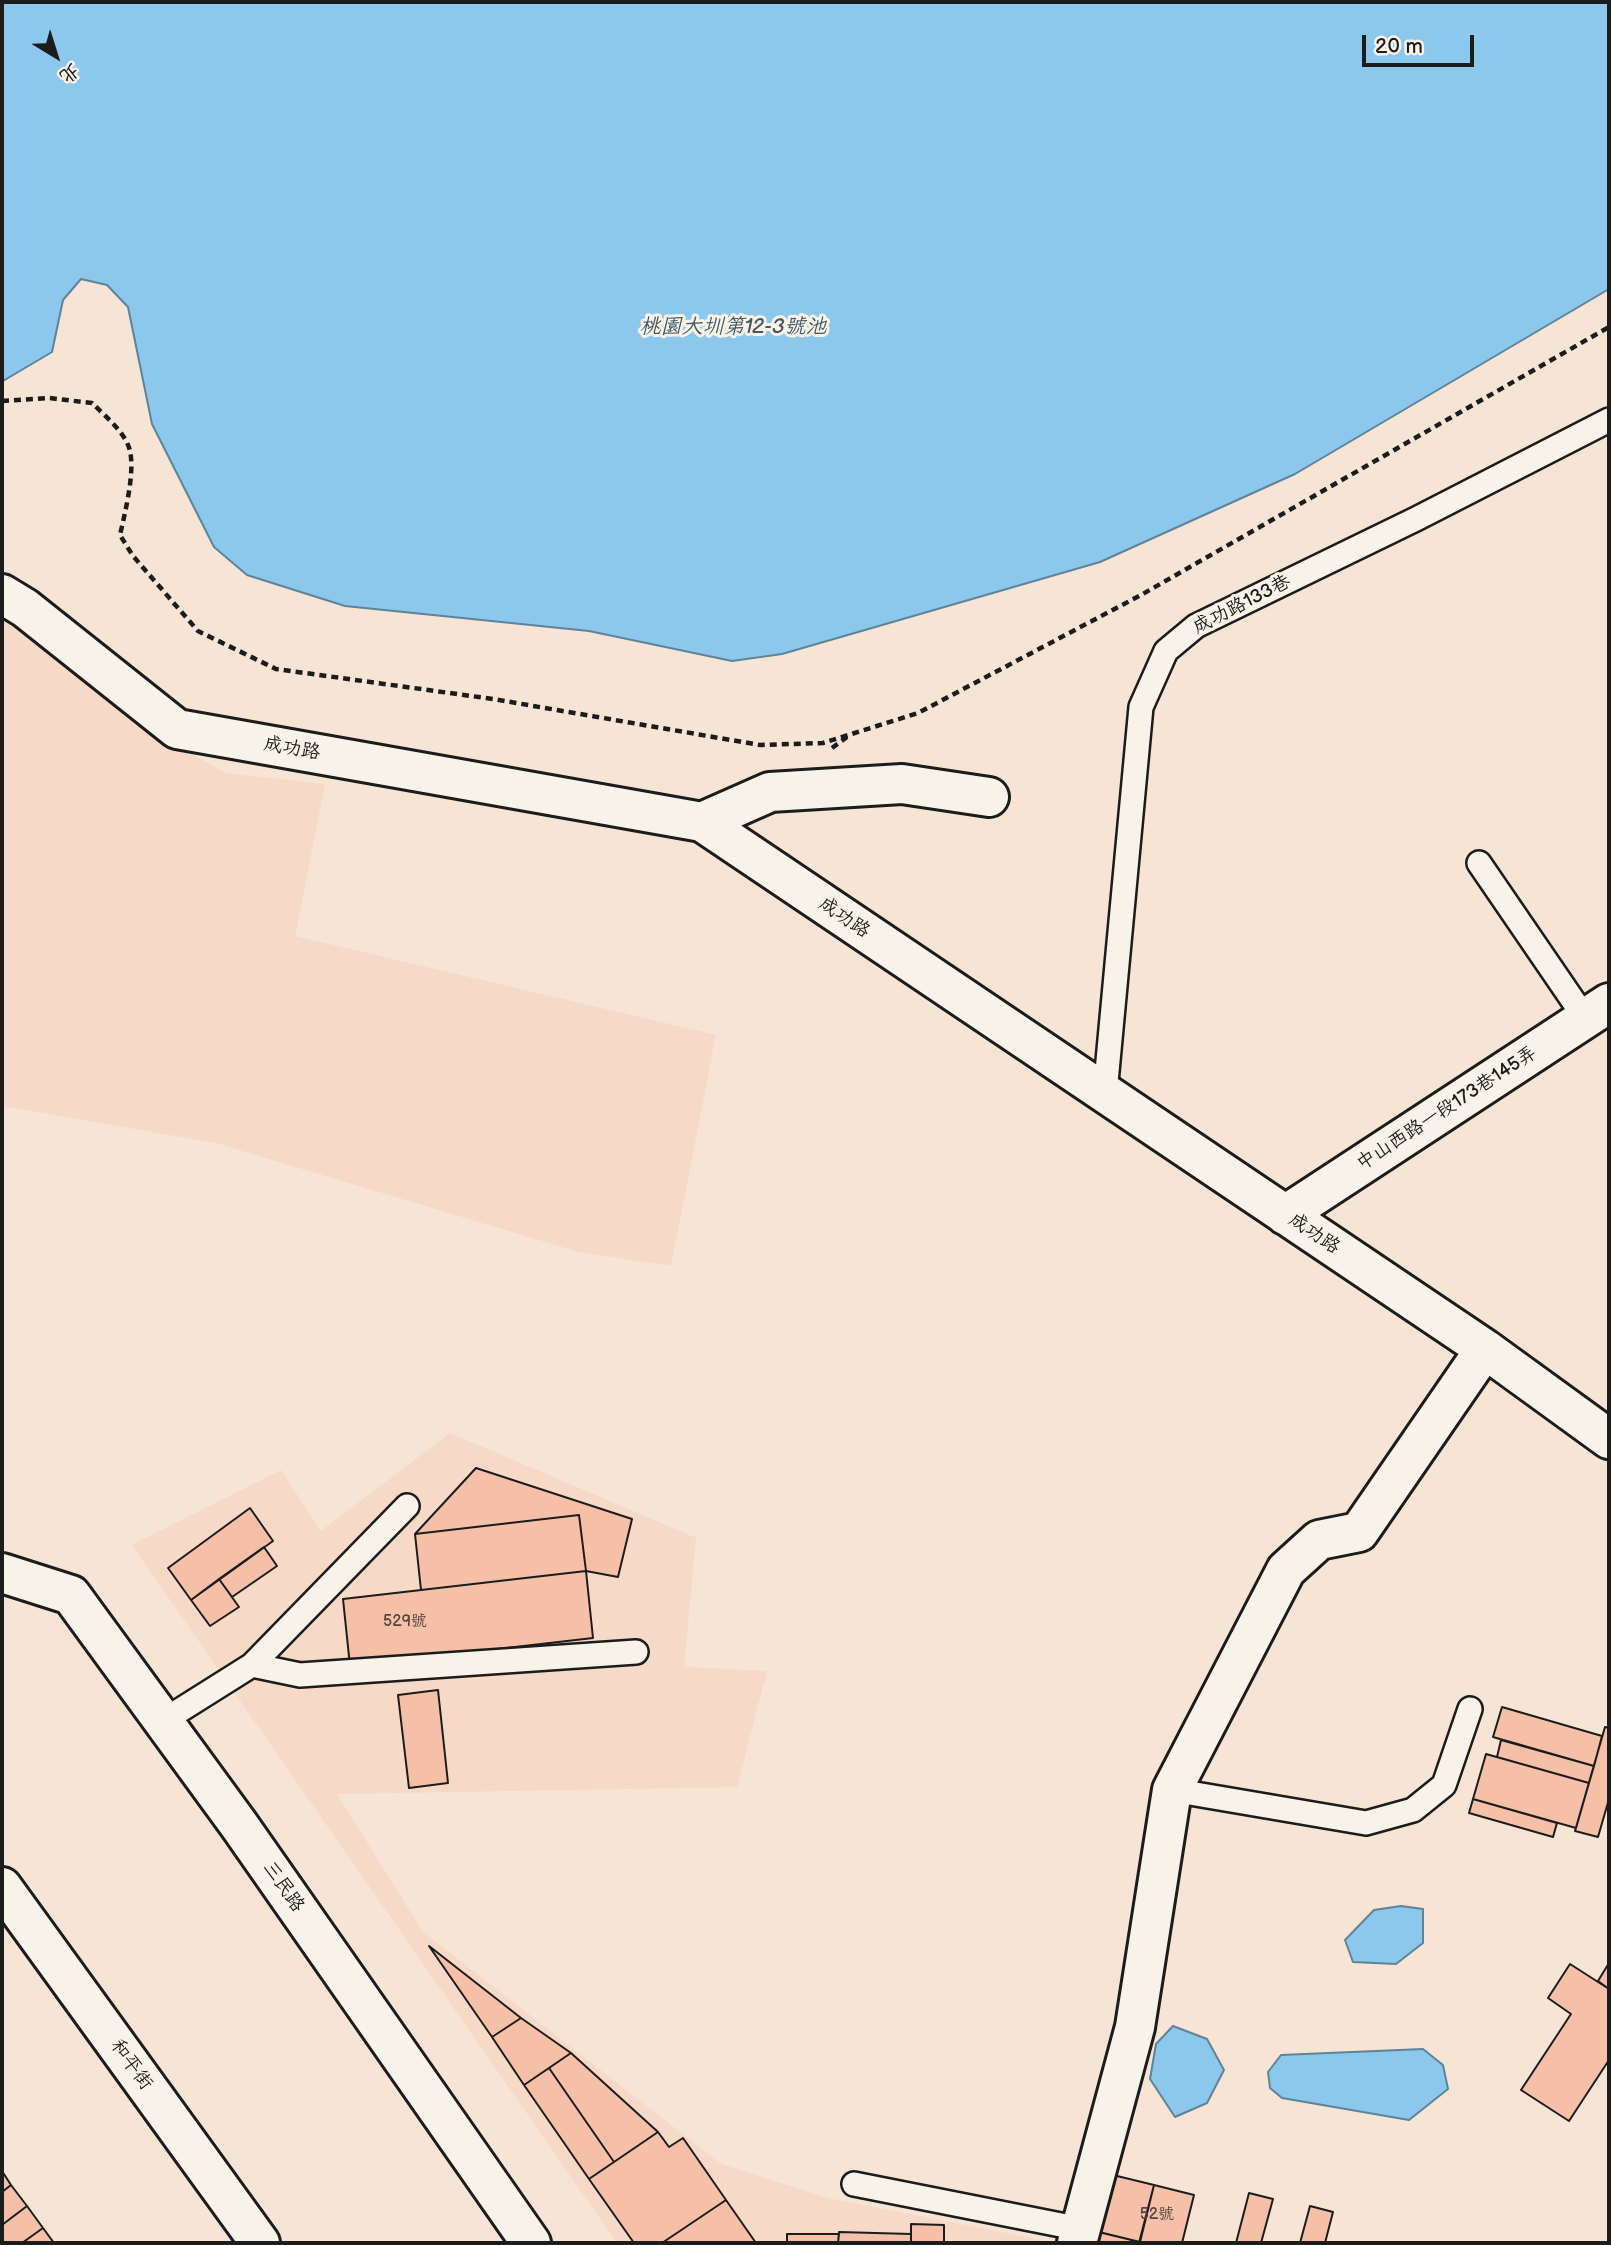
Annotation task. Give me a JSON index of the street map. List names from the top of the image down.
{
  "streets": {
    "street": [
      "成功路",
      "中山西路一段173巷145弄",
      "三民路",
      "和平街"
    ],
    "lane": ["成功路133巷"]
  },
  "crossings": [
    ["成功路133巷", "成功路"],
    ["成功路", "中山西路一段173巷145弄"]
  ],
  "water": ["桃園大圳第12-3號池"],
  "house_numbers": ["529號", "52號"],
  "scale_bar": "20 m",
  "north": "bottom right"
}
